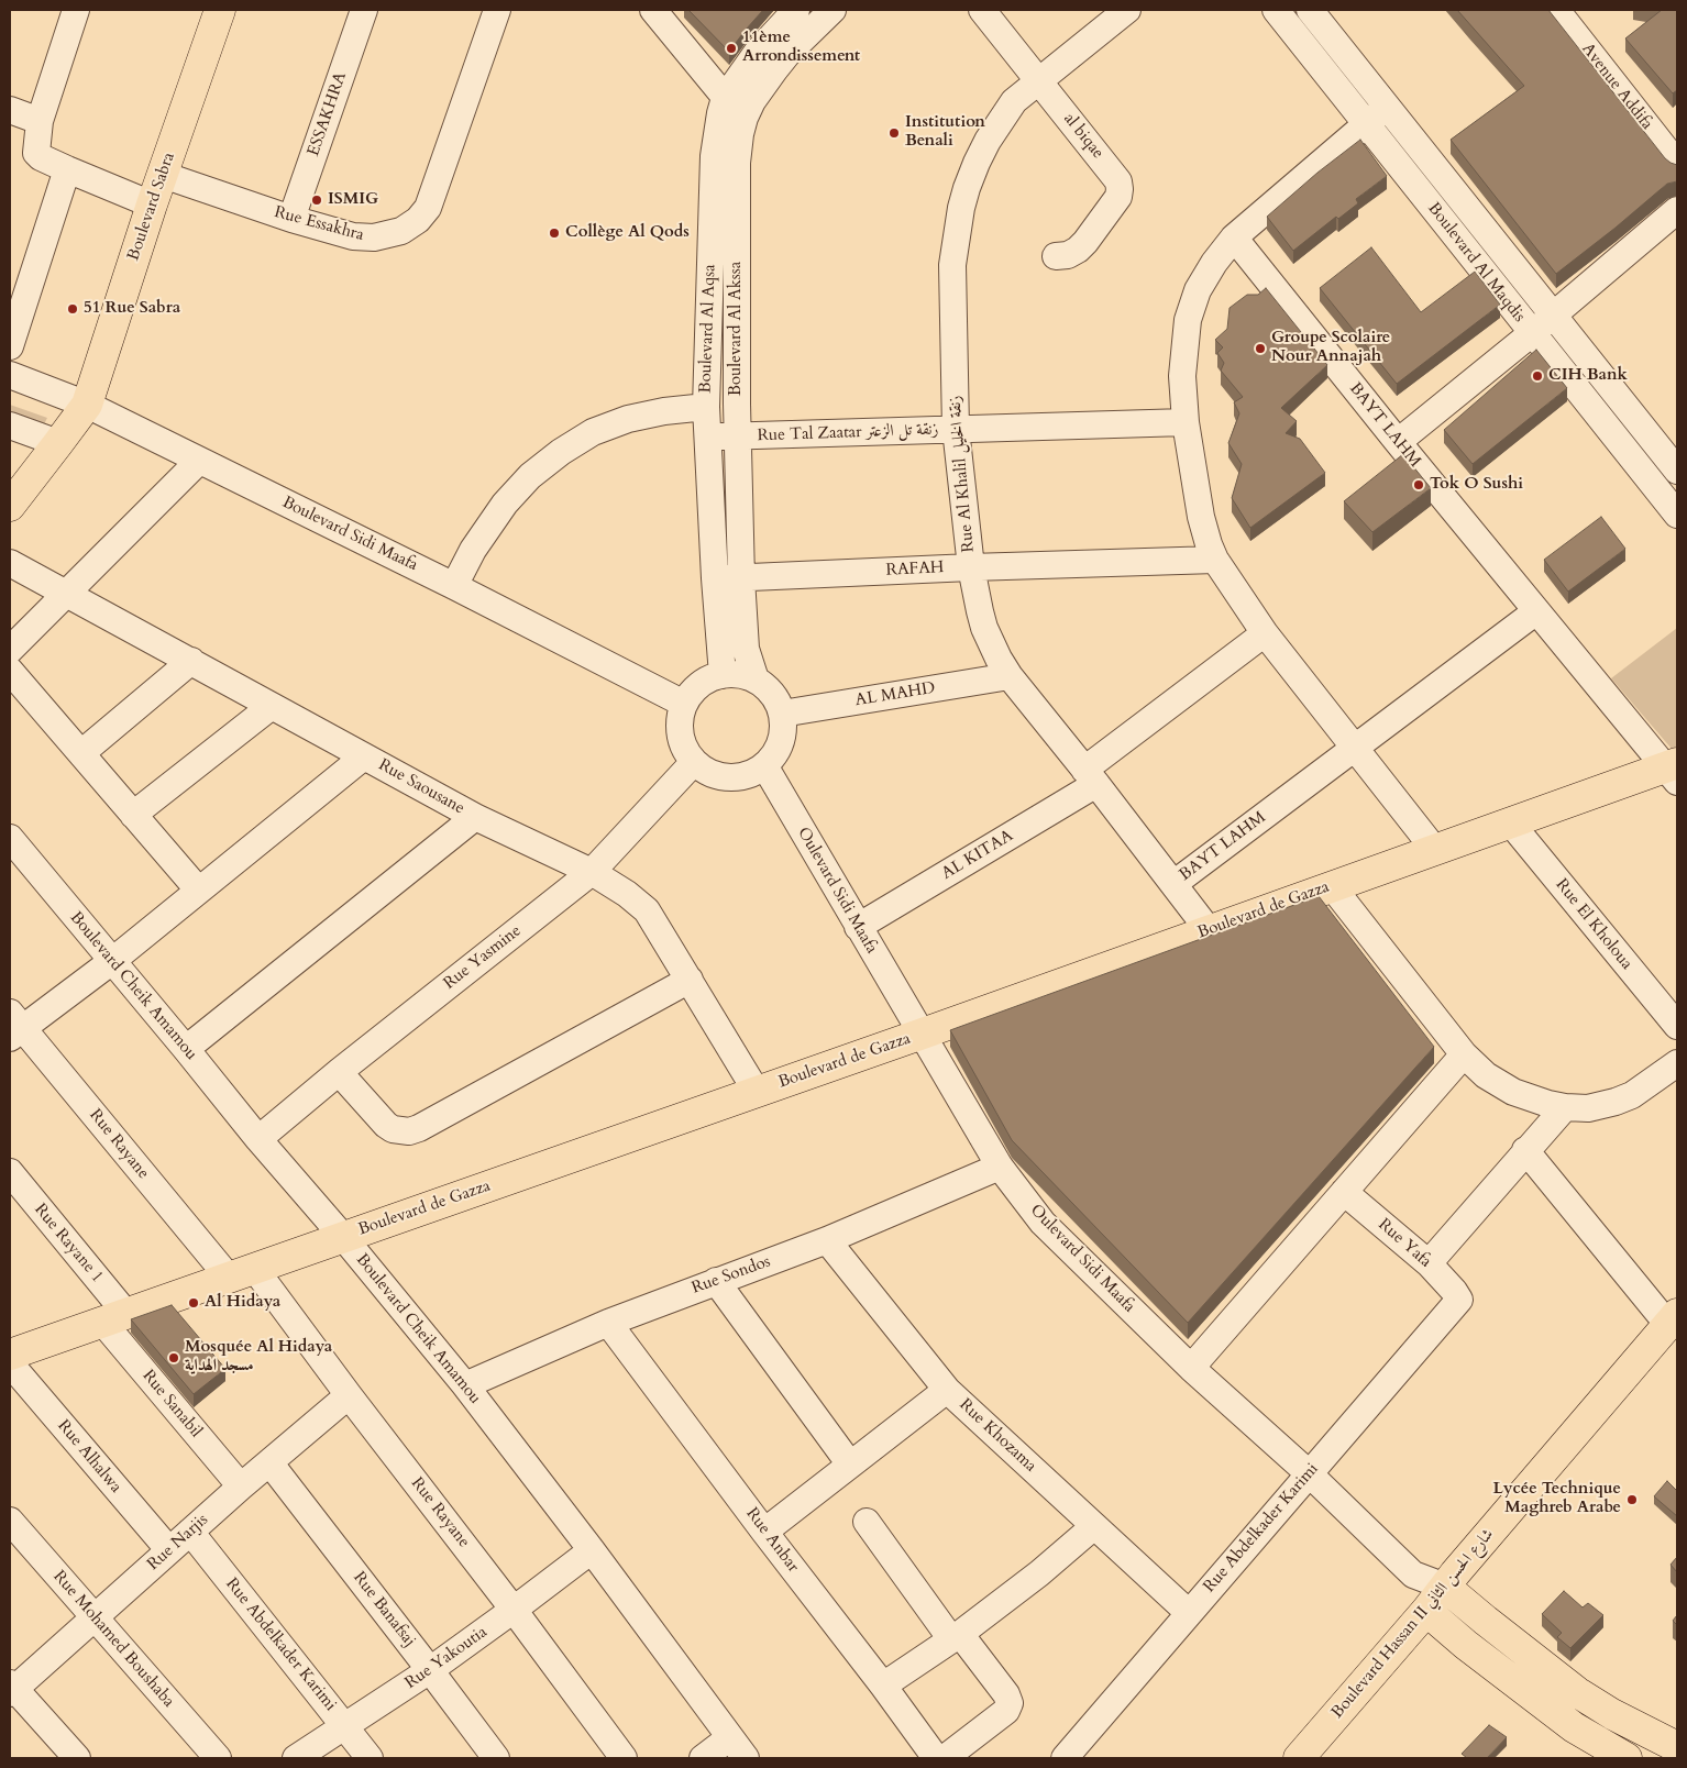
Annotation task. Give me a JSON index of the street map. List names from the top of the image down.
{
  "streets": {
    "main road": ["Boulevard Sabra", "Boulevard de Gazza", "Boulevard Hassan II شارع الحسن الثاني"],
    "street": [
      "Avenue Addifa",
      "ESSAKHRA",
      "al biqae",
      "Rue Essakhra",
      "Boulevard Al Maqdis",
      "Boulevard Al Aqsa",
      "Boulevard Al Akssa",
      "BAYT LAHM",
      "Rue Tal Zaatar زنقة تل الزعتر",
      "Rue Al Khalil زنقة الخليل",
      "Boulevard Sidi Maafa",
      "RAFAH",
      "AL MAHD",
      "Rue Saousane",
      "AL KITAA",
      "Oulevard Sidi Maafa",
      "Rue El Kholoua",
      "Rue Yasmine",
      "Boulevard Cheik Amamou",
      "Rue Rayane",
      "Rue Rayane 1",
      "Rue Yafa",
      "Rue Sondos",
      "Rue Sanabil",
      "Rue Khozama",
      "Rue Alhalwa",
      "Rue Abdelkader Karimi",
      "Rue Anbar",
      "Rue Narjis",
      "Rue Banafsaj",
      "Rue Mohamed Boushaba",
      "Rue Yakoutia"
    ]
  },
  "crossings": [
    ["ESSAKHRA", "Rue Essakhra"],
    ["al biqae", "Rue Al Khalil زنقة الخليل"],
    ["Boulevard Sabra", "Rue Essakhra"],
    ["Boulevard Sabra", "Boulevard Sidi Maafa"],
    ["Boulevard Al Aqsa", "Boulevard Al Akssa"],
    ["Boulevard Al Aqsa", "Rue Tal Zaatar زنقة تل الزعتر"],
    ["Boulevard Al Aqsa", "Boulevard Sidi Maafa"],
    ["Boulevard Al Aqsa", "RAFAH"],
    ["Boulevard Al Aqsa", "AL MAHD"],
    ["Boulevard Al Aqsa", "Oulevard Sidi Maafa"],
    ["Boulevard Al Aqsa", "Rue Yasmine"],
    ["Boulevard Al Akssa", "Rue Tal Zaatar زنقة تل الزعتر"],
    ["Boulevard Al Akssa", "Boulevard Sidi Maafa"],
    ["Boulevard Al Akssa", "RAFAH"],
    ["Boulevard Al Akssa", "AL MAHD"],
    ["Boulevard Al Akssa", "Oulevard Sidi Maafa"],
    ["Boulevard Al Akssa", "Rue Yasmine"],
    ["BAYT LAHM", "Rue Al Khalil زنقة الخليل"],
    ["BAYT LAHM", "Boulevard de Gazza"],
    ["Rue Tal Zaatar زنقة تل الزعتر", "Rue Al Khalil زنقة الخليل"],
    ["Rue Al Khalil زنقة الخليل", "RAFAH"],
    ["Rue Al Khalil زنقة الخليل", "AL MAHD"],
    ["Rue Al Khalil زنقة الخليل", "AL KITAA"],
    ["Rue Al Khalil زنقة الخليل", "Boulevard de Gazza"],
    ["Boulevard Sidi Maafa", "AL MAHD"],
    ["Boulevard Sidi Maafa", "Oulevard Sidi Maafa"],
    ["Boulevard Sidi Maafa", "Rue Yasmine"],
    ["AL MAHD", "Oulevard Sidi Maafa"],
    ["AL MAHD", "Rue Yasmine"],
    ["Rue Saousane", "Boulevard de Gazza"],
    ["Rue Saousane", "Rue Yasmine"],
    ["AL KITAA", "Oulevard Sidi Maafa"],
    ["Oulevard Sidi Maafa", "Boulevard de Gazza"],
    ["Oulevard Sidi Maafa", "Rue Yasmine"],
    ["Oulevard Sidi Maafa", "Rue Sondos"],
    ["Oulevard Sidi Maafa", "Rue Abdelkader Karimi"],
    ["Boulevard de Gazza", "Rue El Kholoua"],
    ["Boulevard de Gazza", "Boulevard Cheik Amamou"],
    ["Boulevard de Gazza", "Rue Rayane"],
    ["Boulevard de Gazza", "Rue Rayane 1"],
    ["Boulevard de Gazza", "Rue Sanabil"],
    ["Rue Yasmine", "Boulevard Cheik Amamou"],
    ["Boulevard Cheik Amamou", "Rue Sondos"],
    ["Boulevard Cheik Amamou", "Rue Yakoutia"],
    ["Rue Rayane", "Rue Narjis"],
    ["Rue Rayane", "Rue Yakoutia"],
    ["Rue Rayane 1", "Rue Sanabil"],
    ["Rue Yafa", "Rue Abdelkader Karimi"],
    ["Rue Sondos", "Rue Khozama"],
    ["Rue Sondos", "Rue Anbar"],
    ["Rue Sanabil", "Rue Narjis"],
    ["Rue Khozama", "Rue Abdelkader Karimi"],
    ["Rue Alhalwa", "Rue Narjis"],
    ["Rue Abdelkader Karimi", "Rue Narjis"],
    ["Rue Abdelkader Karimi", "Rue Yakoutia"],
    ["Rue Narjis", "Rue Banafsaj"],
    ["Rue Narjis", "Rue Mohamed Boushaba"],
    ["Rue Banafsaj", "Rue Yakoutia"]
  ],
  "places": [
    "11ème Arrondissement",
    "Institution Benali",
    "ISMIG",
    "Collège Al Qods",
    "51 Rue Sabra",
    "Groupe Scolaire Nour Annajah",
    "CIH Bank",
    "Tok O Sushi",
    "Al Hidaya",
    "Mosquée Al Hidaya مسجد الهداية",
    "Lycée Technique Maghreb Arabe"
  ]
}
